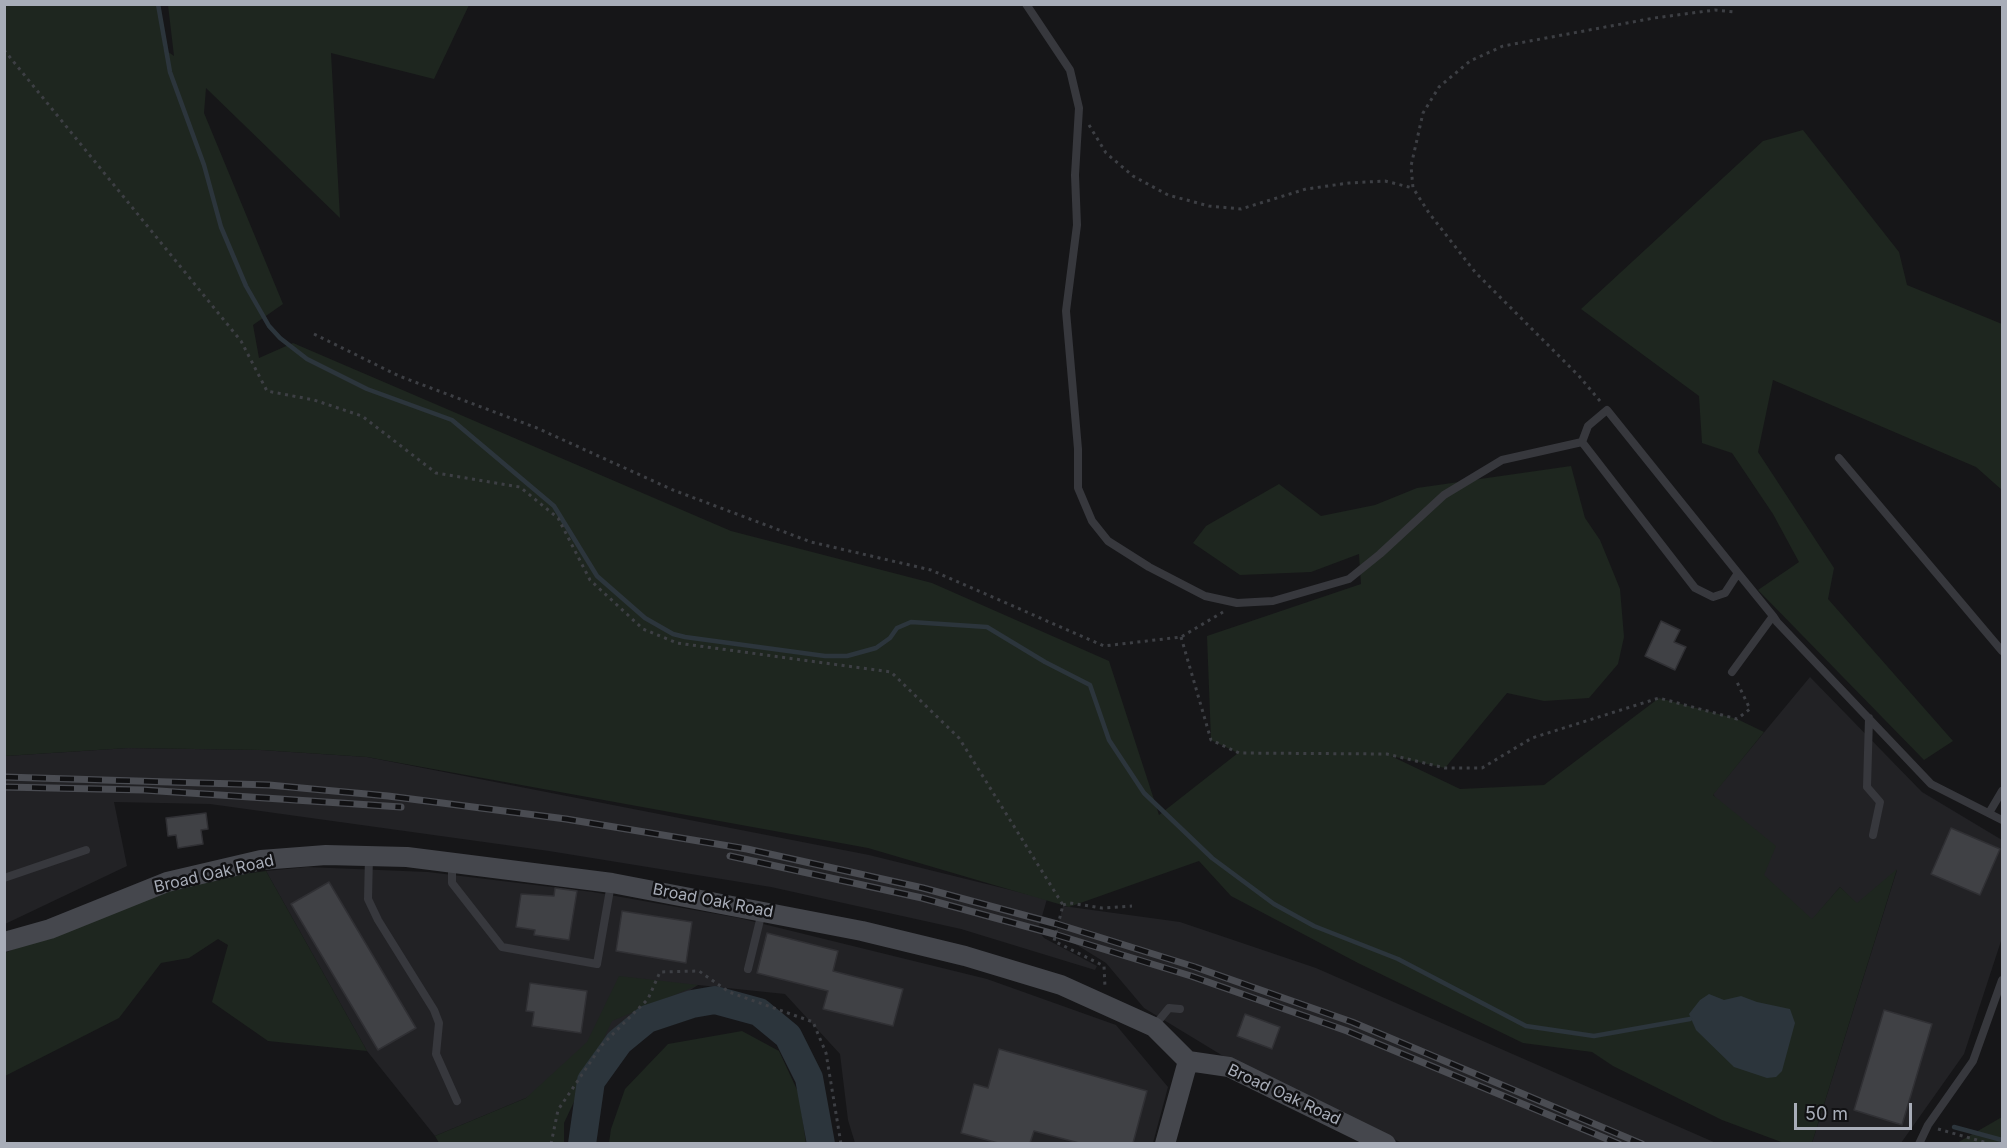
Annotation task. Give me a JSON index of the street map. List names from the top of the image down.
{
  "streets": {
    "street": ["Broad Oak Road"]
  },
  "scale_bar": "50 m"
}
